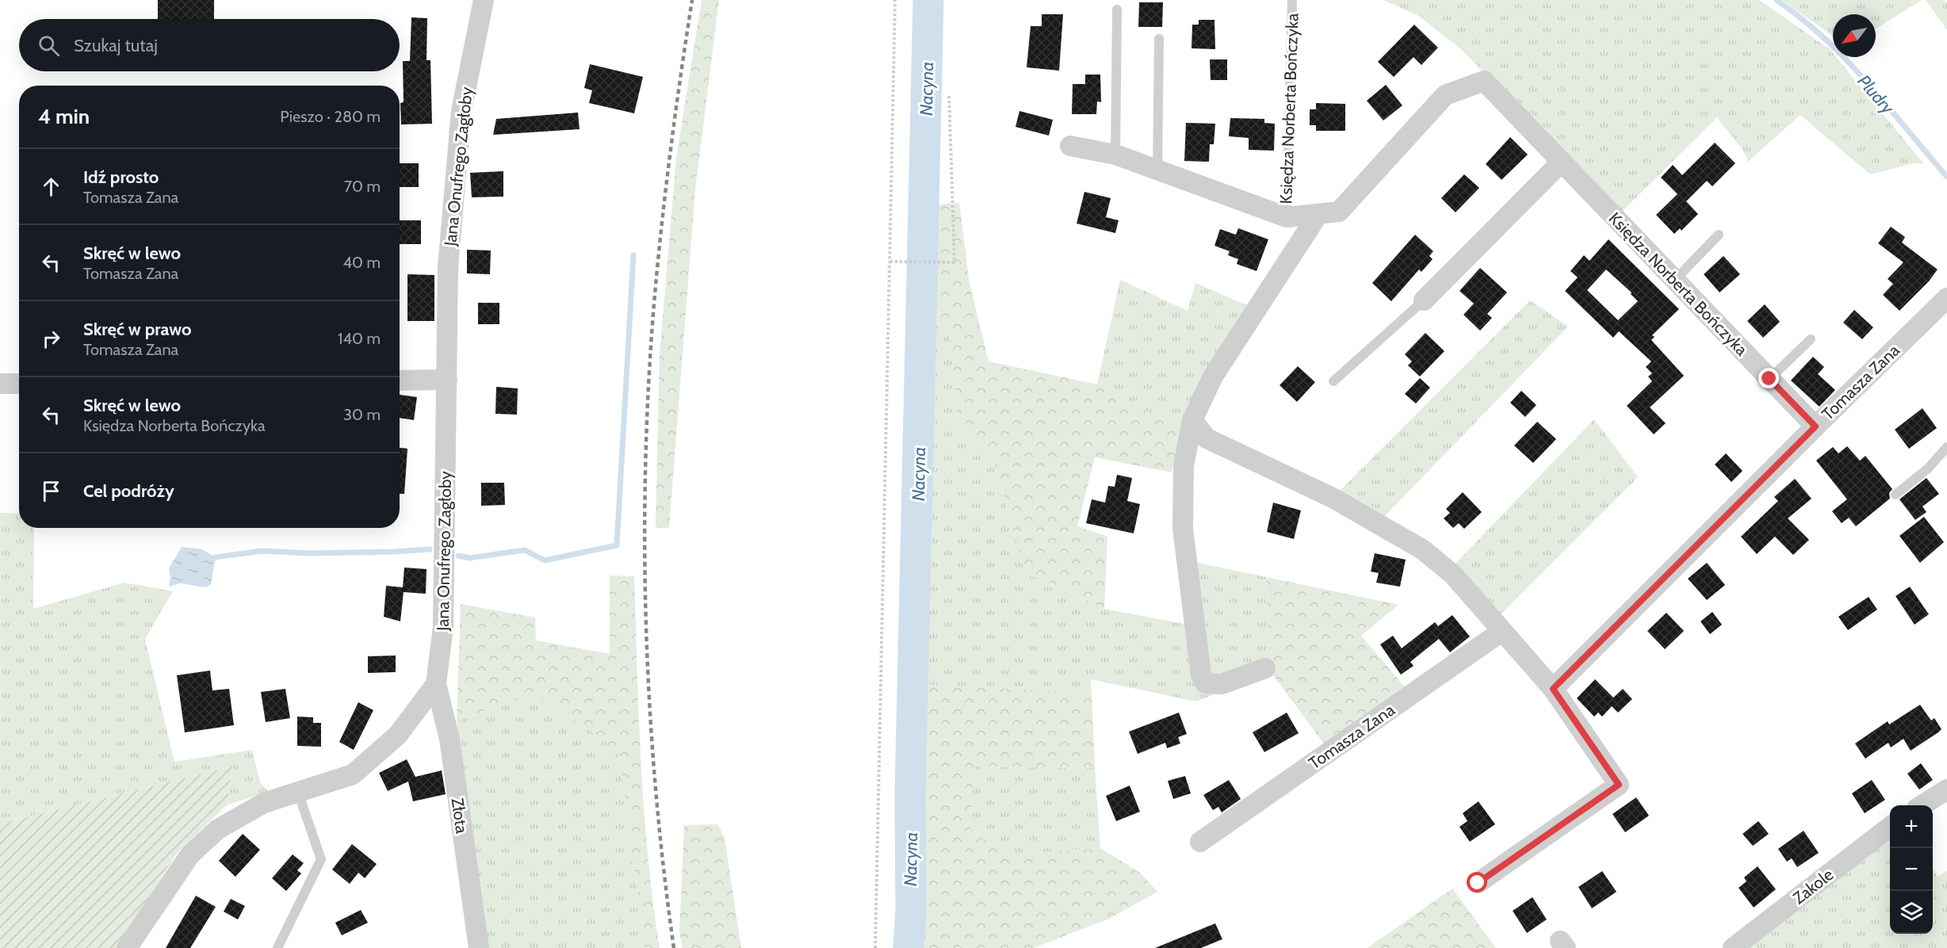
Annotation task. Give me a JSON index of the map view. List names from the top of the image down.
{
  "streets": {
    "street": [
      "Księdza Norberta Bończyka",
      "Jana Onufrego Zagłoby",
      "Tomasza Zana",
      "Złota",
      "Zakole"
    ]
  },
  "crossings": [
    ["Księdza Norberta Bończyka", "Tomasza Zana"],
    ["Jana Onufrego Zagłoby", "Złota"]
  ],
  "water": ["Nacyna", "Pludry"],
  "north": "bottom left",
  "page": {
    "search": "Szukaj tutaj",
    "heading": ["4 min", "Pieszo · 280 m"],
    "list": [
      ["Idź prosto", "Tomasza Zana", "70 m"],
      ["Skręć w lewo", "Tomasza Zana", "40 m"],
      ["Skręć w prawo", "Tomasza Zana", "140 m"],
      ["Skręć w lewo", "Księdza Norberta Bończyka", "30 m"],
      "Cel podróży"
    ],
    "map_buttons": ["+", "−"]
  }
}
